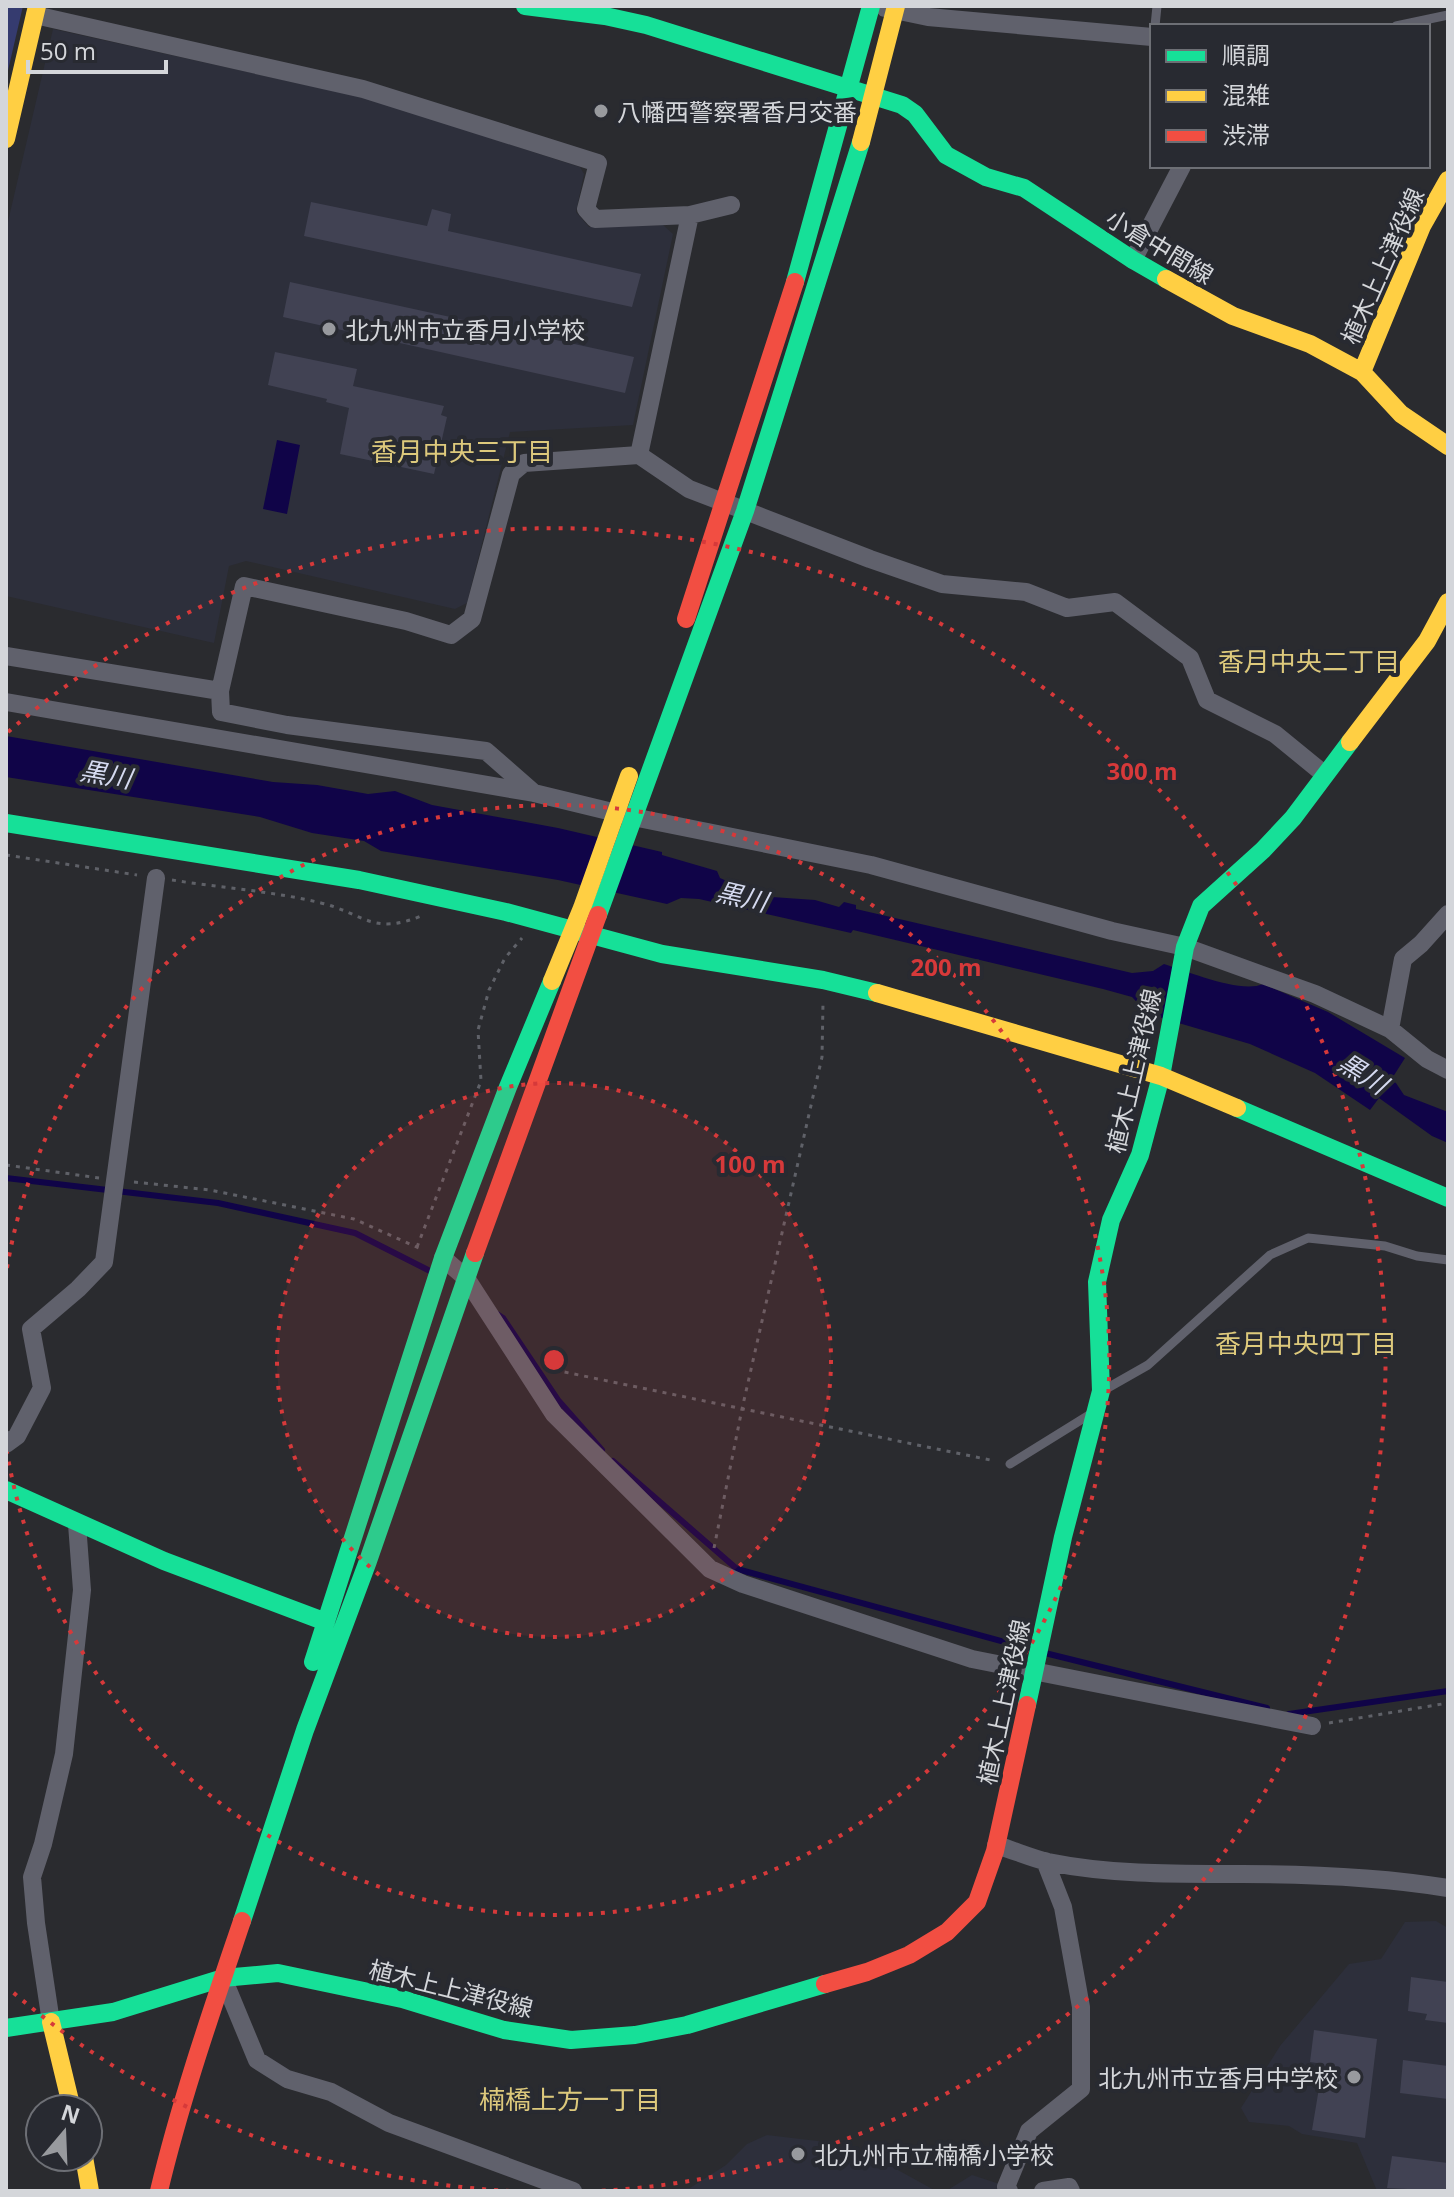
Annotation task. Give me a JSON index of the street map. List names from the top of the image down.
{
  "streets": {
    "street": ["小倉中間線", "植木上上津役線"]
  },
  "crossings": [
    ["小倉中間線", "植木上上津役線"]
  ],
  "districts": [
    "香月中央三丁目",
    "香月中央二丁目",
    "香月中央四丁目",
    "楠橋上方一丁目"
  ],
  "water": ["黒川"],
  "places": [
    "八幡西警察署香月交番",
    "北九州市立香月小学校",
    "北九州市立香月中学校",
    "北九州市立楠橋小学校"
  ],
  "legend": ["順調", "混雑", "渋滞"],
  "scale_bar": "50 m",
  "north": "top",
  "rings": ["300 m", "200 m", "100 m"]
}
